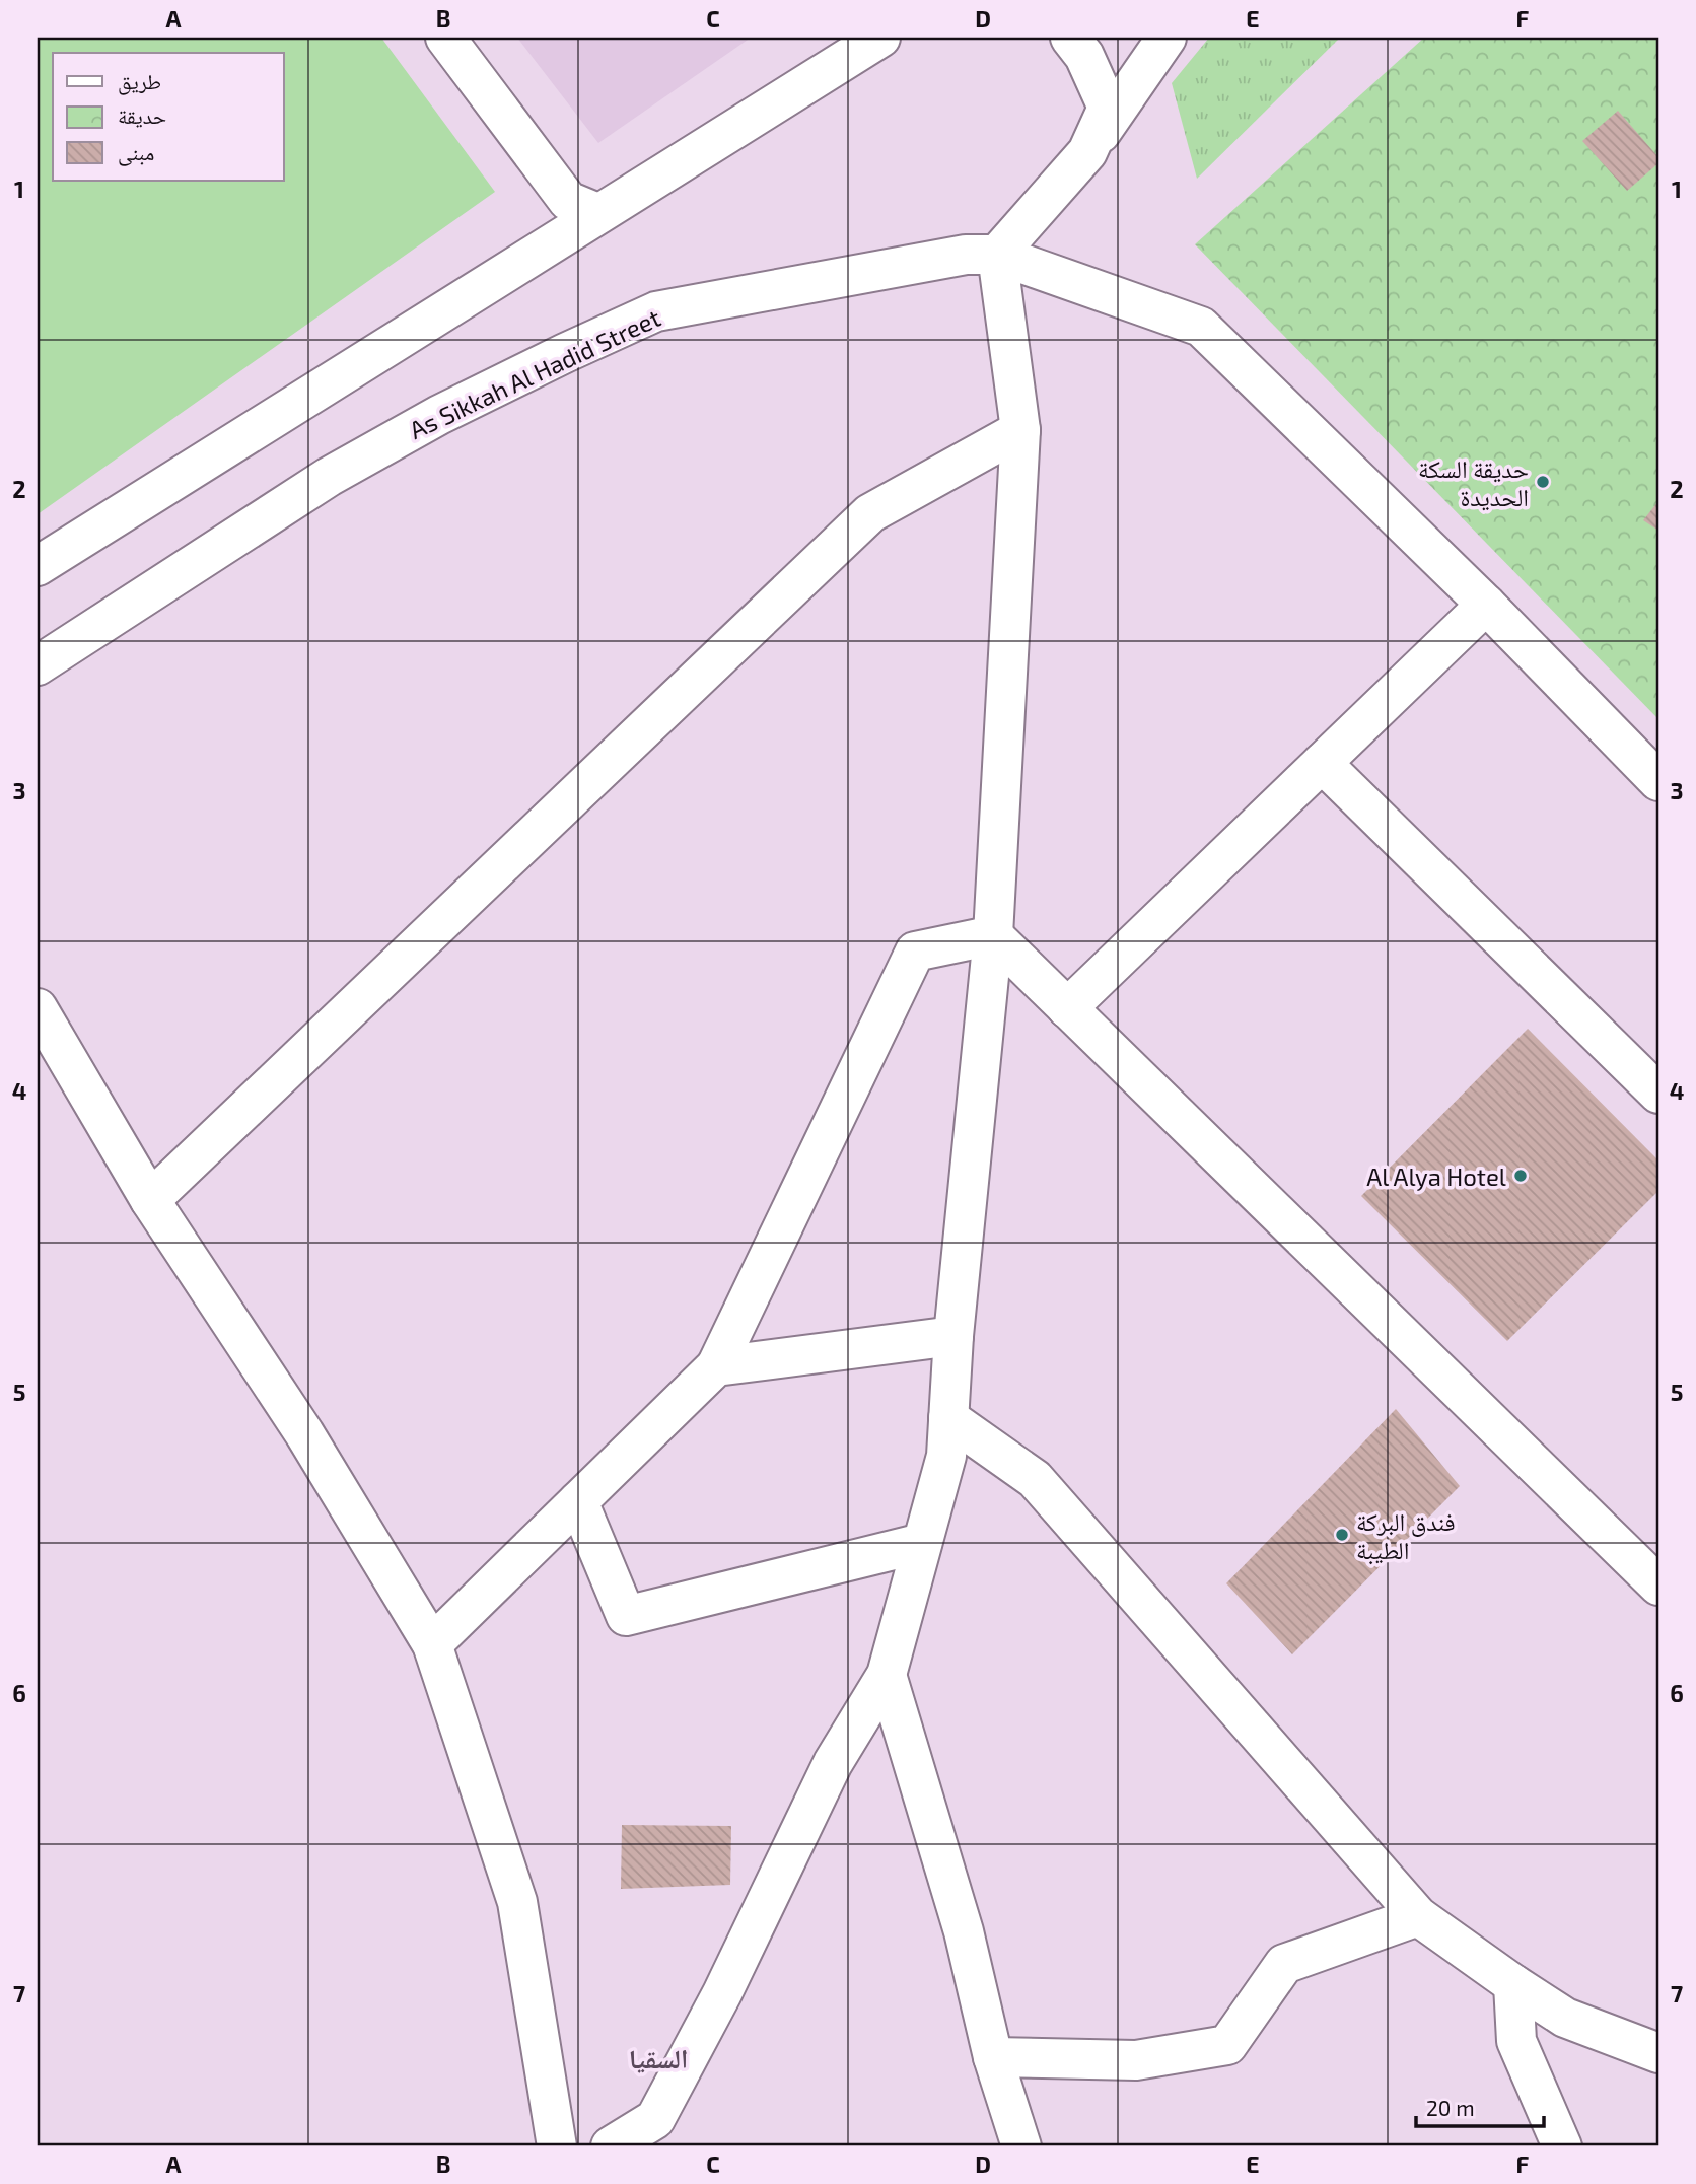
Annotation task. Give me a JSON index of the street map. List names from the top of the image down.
{
  "streets": {
    "street": ["As Sikkah Al Hadid Street"]
  },
  "districts": ["السقيا"],
  "places": ["حديقة السكة الحديدة", "Al Alya Hotel", "فندق البركة الطيبة"],
  "legend": ["طريق", "حديقة", "مبنى"],
  "scale_bar": "20 m",
  "grid": {
    "columns": [
      "A",
      "B",
      "C",
      "D",
      "E",
      "F"
    ],
    "rows": [
      "1",
      "2",
      "3",
      "4",
      "5",
      "6",
      "7"
    ]
  }
}
